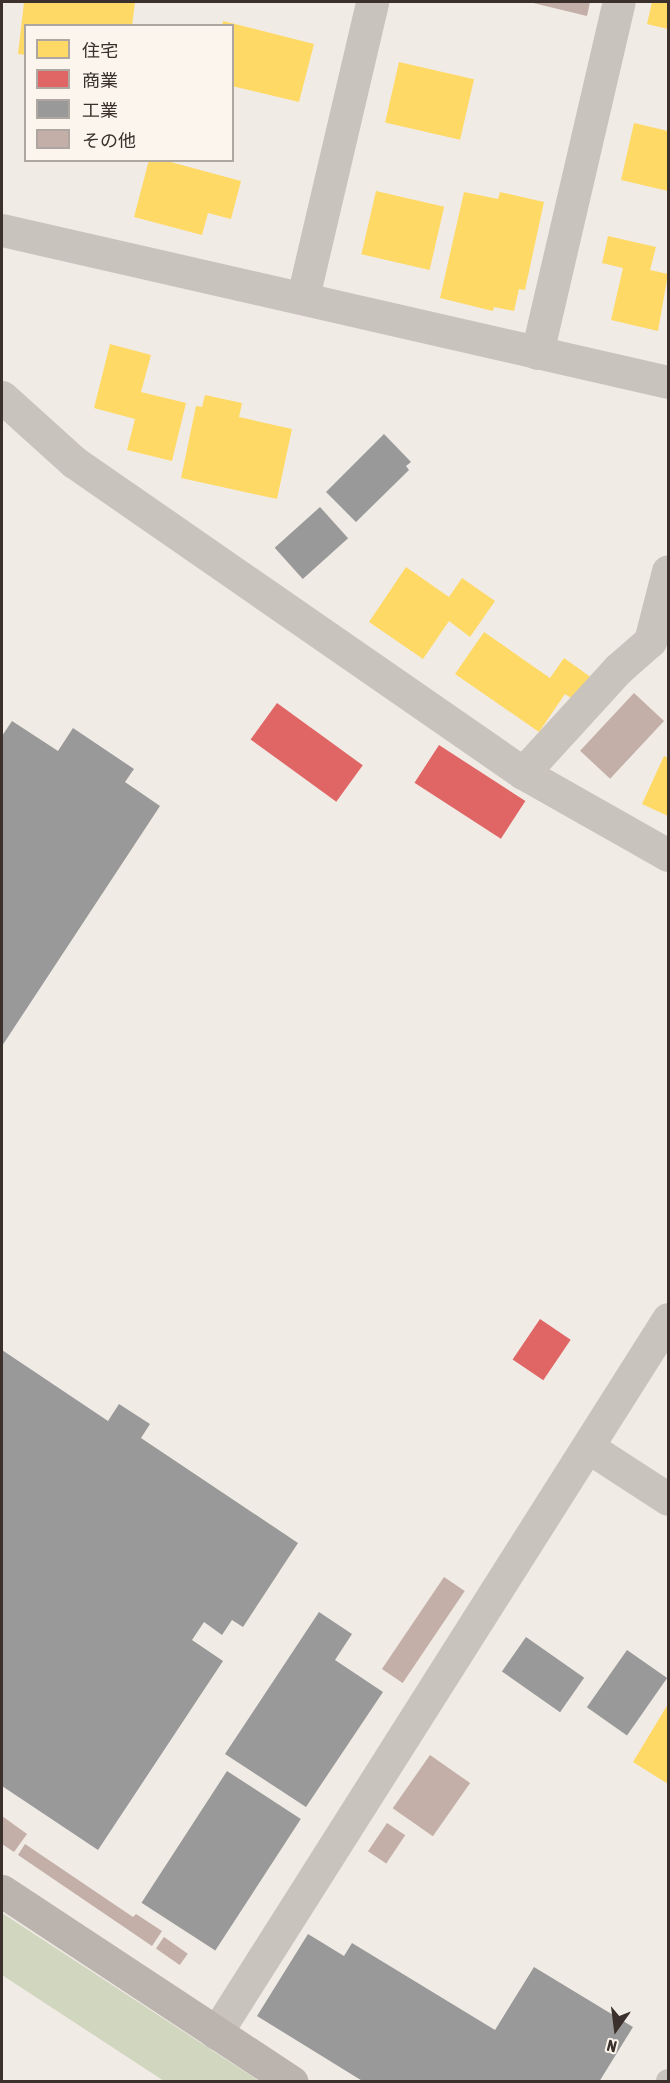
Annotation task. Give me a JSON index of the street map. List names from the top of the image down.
{
  "legend": [
    "住宅",
    "商業",
    "工業",
    "その他"
  ],
  "north": "bottom"
}
